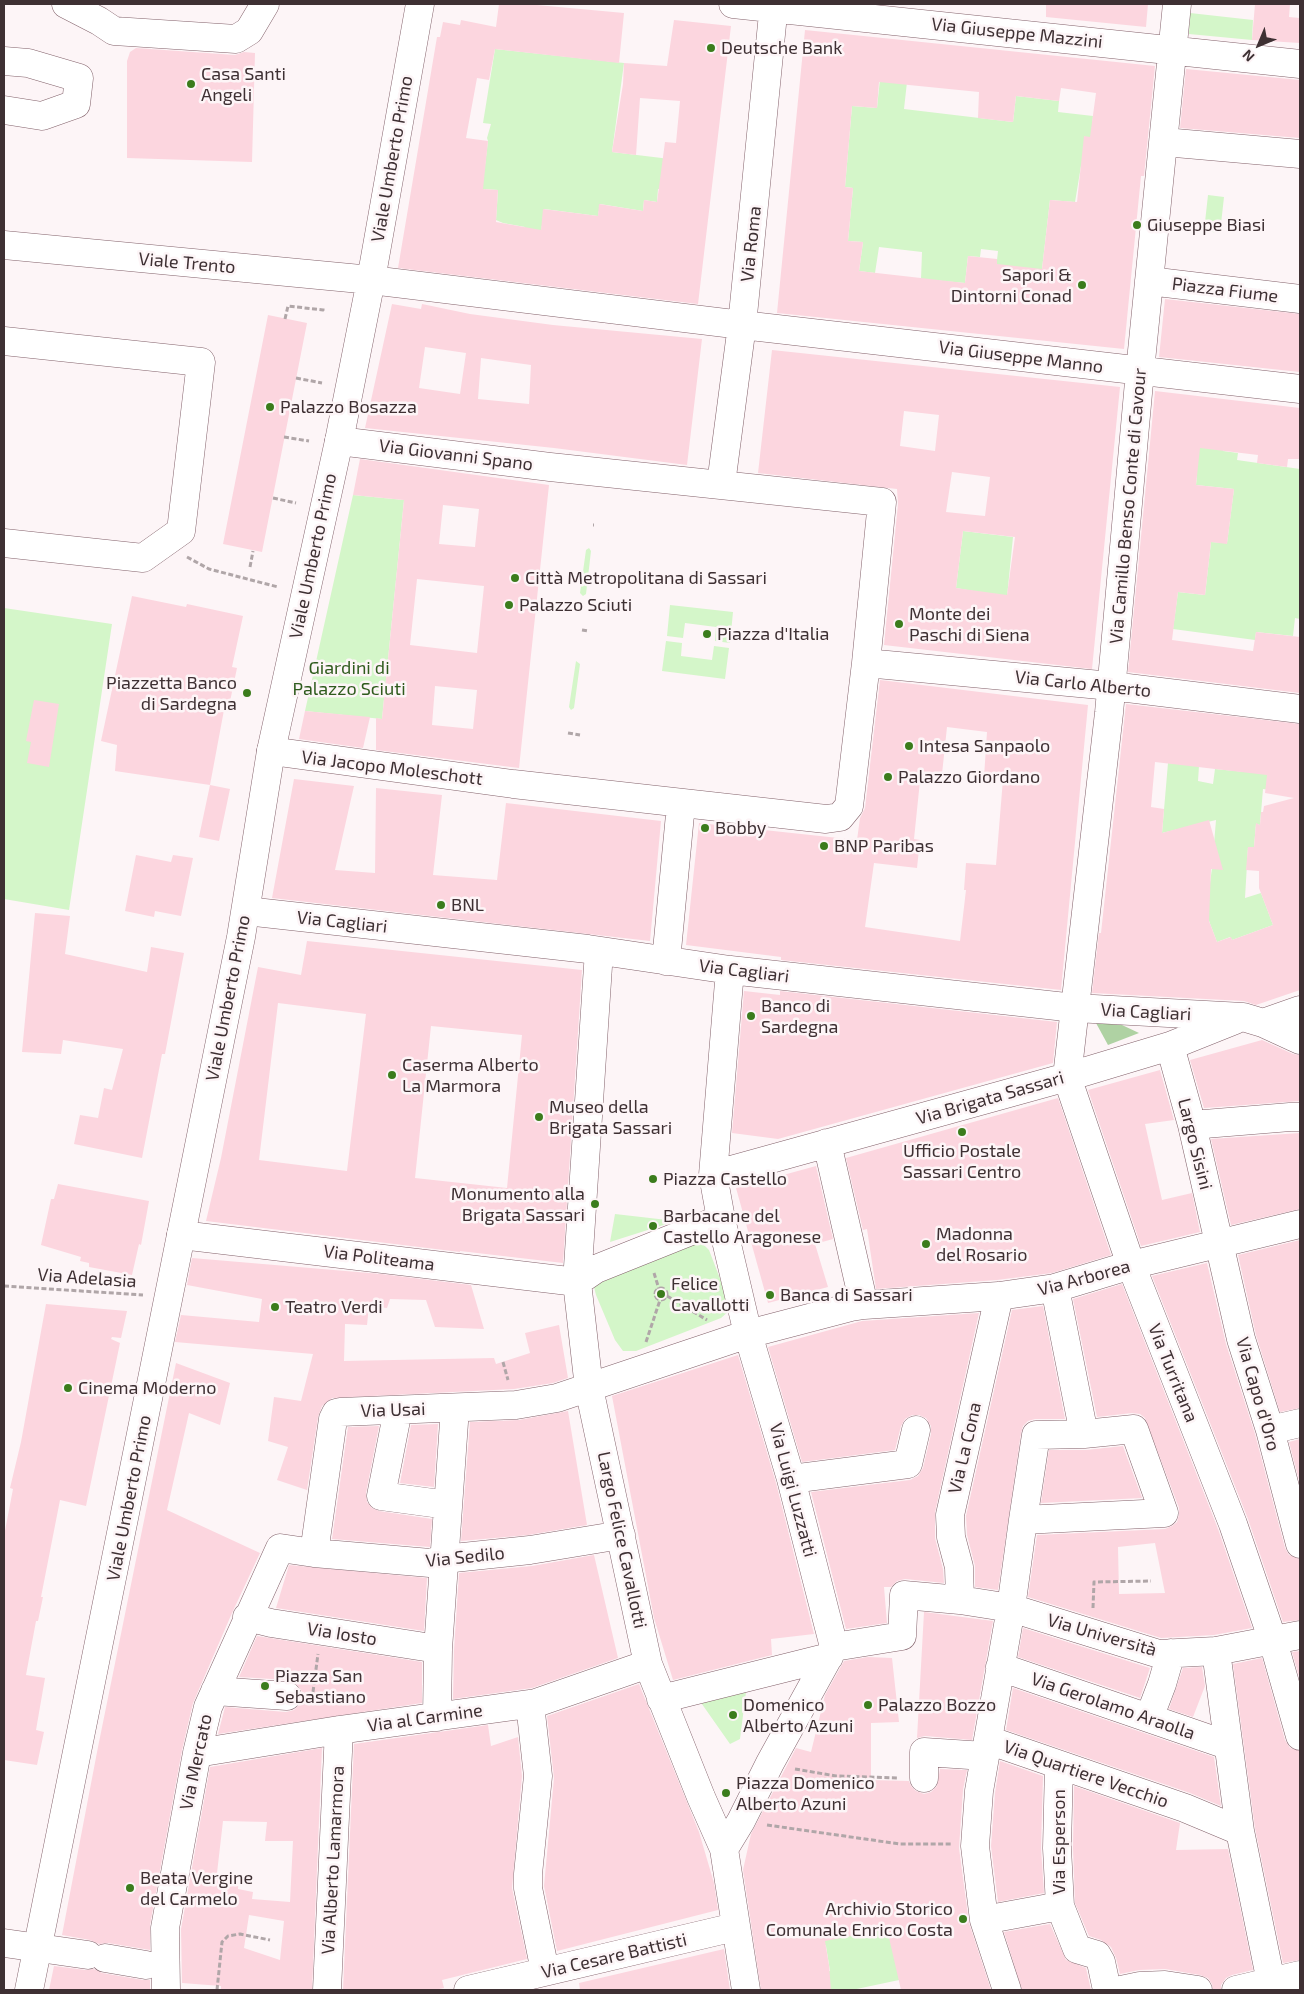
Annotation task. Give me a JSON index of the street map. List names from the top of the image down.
{
  "streets": {
    "street": [
      "Via Giuseppe Mazzini",
      "Viale Umberto Primo",
      "Via Roma",
      "Viale Trento",
      "Piazza Fiume",
      "Via Giuseppe Manno",
      "Via Giovanni Spano",
      "Via Camillo Benso Conte di Cavour",
      "Via Carlo Alberto",
      "Via Jacopo Moleschott",
      "Via Cagliari",
      "Via Brigata Sassari",
      "Largo Sisini",
      "Via Politeama",
      "Via Arborea",
      "Via Turritana",
      "Via Capo d'Oro",
      "Via Usai",
      "Via La Cona",
      "Via Luigi Luzzatti",
      "Largo Felice Cavallotti",
      "Via Sedilo",
      "Via Iosto",
      "Via Università",
      "Via Gerolamo Araolla",
      "Via al Carmine",
      "Via Mercato",
      "Via Quartiere Vecchio",
      "Via Esperson",
      "Via Alberto Lamarmora",
      "Via Cesare Battisti"
    ],
    "path": ["Via Adelasia"]
  },
  "crossings": [
    ["Via Giuseppe Mazzini", "Via Roma"],
    ["Via Giuseppe Mazzini", "Via Camillo Benso Conte di Cavour"],
    ["Viale Umberto Primo", "Viale Trento"],
    ["Viale Umberto Primo", "Via Giovanni Spano"],
    ["Viale Umberto Primo", "Via Jacopo Moleschott"],
    ["Viale Umberto Primo", "Via Cagliari"],
    ["Viale Umberto Primo", "Via Politeama"],
    ["Viale Umberto Primo", "Via Adelasia"],
    ["Via Roma", "Viale Trento"],
    ["Via Roma", "Via Giuseppe Manno"],
    ["Via Roma", "Via Giovanni Spano"],
    ["Viale Trento", "Via Giuseppe Manno"],
    ["Piazza Fiume", "Via Camillo Benso Conte di Cavour"],
    ["Via Giuseppe Manno", "Via Camillo Benso Conte di Cavour"],
    ["Via Camillo Benso Conte di Cavour", "Via Carlo Alberto"],
    ["Via Camillo Benso Conte di Cavour", "Via Cagliari"],
    ["Via Camillo Benso Conte di Cavour", "Via Turritana"],
    ["Via Cagliari", "Via Brigata Sassari"],
    ["Via Cagliari", "Via Turritana"],
    ["Via Brigata Sassari", "Largo Sisini"],
    ["Via Brigata Sassari", "Via Turritana"],
    ["Largo Sisini", "Via Arborea"],
    ["Largo Sisini", "Via Capo d'Oro"],
    ["Via Arborea", "Via Turritana"],
    ["Via Arborea", "Via Capo d'Oro"],
    ["Via Arborea", "Via La Cona"],
    ["Via Arborea", "Via Luigi Luzzatti"],
    ["Via Turritana", "Via Università"],
    ["Via Usai", "Largo Felice Cavallotti"],
    ["Via Usai", "Via Sedilo"],
    ["Via La Cona", "Via Università"],
    ["Via Luigi Luzzatti", "Via Università"],
    ["Largo Felice Cavallotti", "Via Sedilo"],
    ["Largo Felice Cavallotti", "Via al Carmine"],
    ["Via Sedilo", "Via Mercato"],
    ["Via Iosto", "Via Mercato"],
    ["Via al Carmine", "Via Mercato"],
    ["Via al Carmine", "Via Alberto Lamarmora"],
    ["Via Quartiere Vecchio", "Via Esperson"]
  ],
  "parks": ["Giardini di Palazzo Sciuti"],
  "places": [
    "Deutsche Bank",
    "Casa Santi Angeli",
    "Giuseppe Biasi",
    "Sapori & Dintorni Conad",
    "Palazzo Bosazza",
    "Città Metropolitana di Sassari",
    "Palazzo Sciuti",
    "Monte dei Paschi di Siena",
    "Piazza d'Italia",
    "Piazzetta Banco di Sardegna",
    "Intesa Sanpaolo",
    "Palazzo Giordano",
    "Bobby",
    "BNP Paribas",
    "BNL",
    "Banco di Sardegna",
    "Caserma Alberto La Marmora",
    "Museo della Brigata Sassari",
    "Ufficio Postale Sassari Centro",
    "Piazza Castello",
    "Monumento alla Brigata Sassari",
    "Barbacane del Castello Aragonese",
    "Madonna del Rosario",
    "Felice Cavallotti",
    "Banca di Sassari",
    "Teatro Verdi",
    "Cinema Moderno",
    "Piazza San Sebastiano",
    "Palazzo Bozzo",
    "Domenico Alberto Azuni",
    "Piazza Domenico Alberto Azuni",
    "Beata Vergine del Carmelo",
    "Archivio Storico Comunale Enrico Costa"
  ],
  "north": "bottom left"
}
